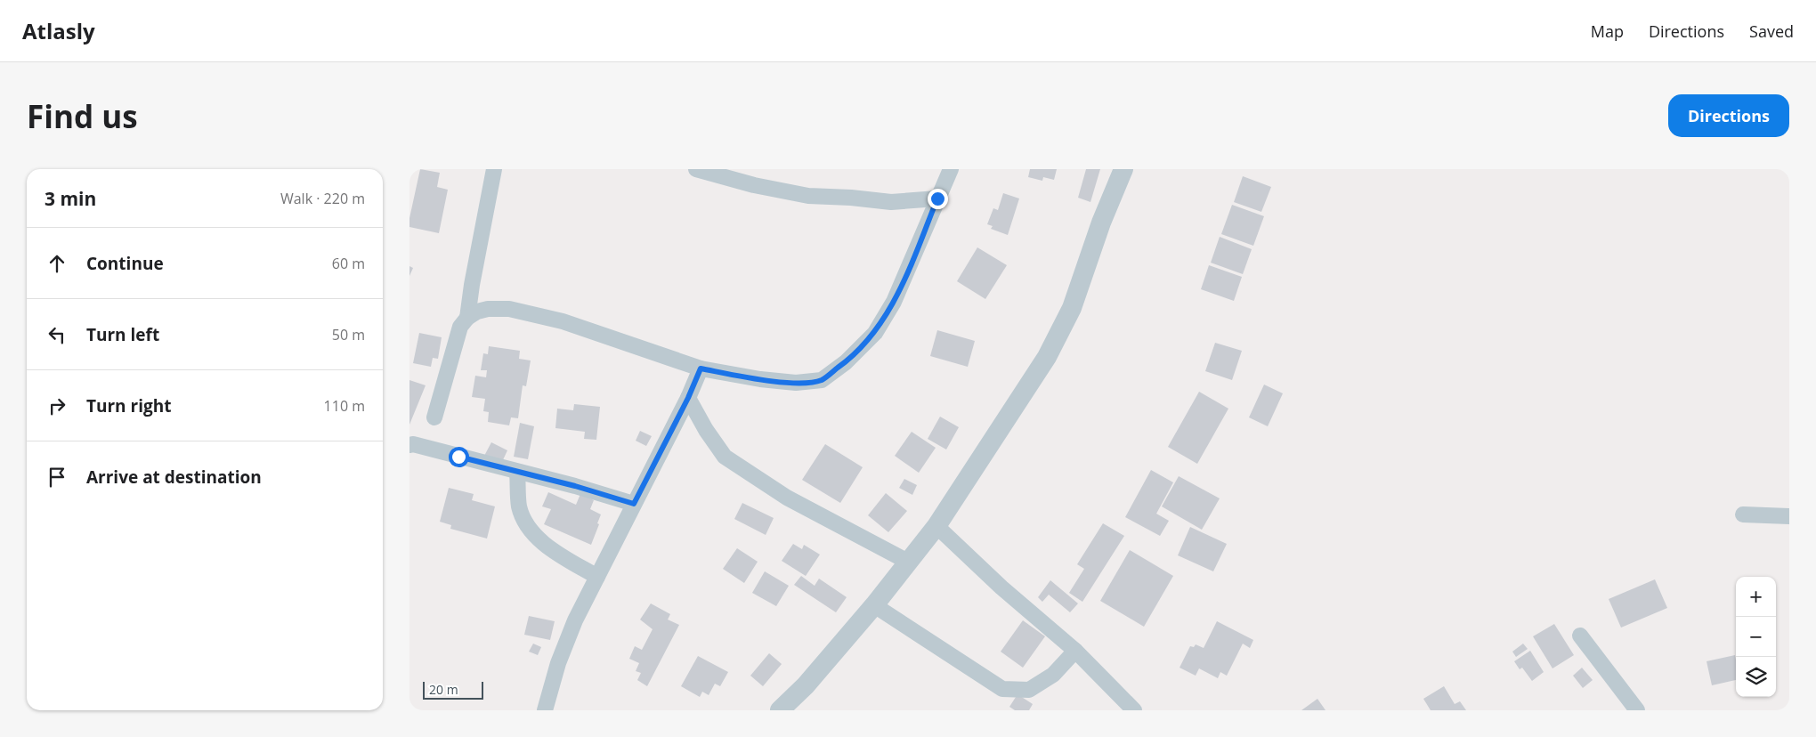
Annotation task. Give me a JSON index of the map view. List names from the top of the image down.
{
  "scale_bar": "20 m",
  "page": {
    "header": "Atlasly",
    "nav": ["Map", "Directions", "Saved"],
    "buttons": "Directions",
    "title": "Find us",
    "heading": ["3 min", "Walk · 220 m"],
    "list": [
      ["Continue", "60 m"],
      ["Turn left", "50 m"],
      ["Turn right", "110 m"],
      "Arrive at destination"
    ],
    "map_buttons": ["+", "−"],
    "scale": "20 m"
  }
}
